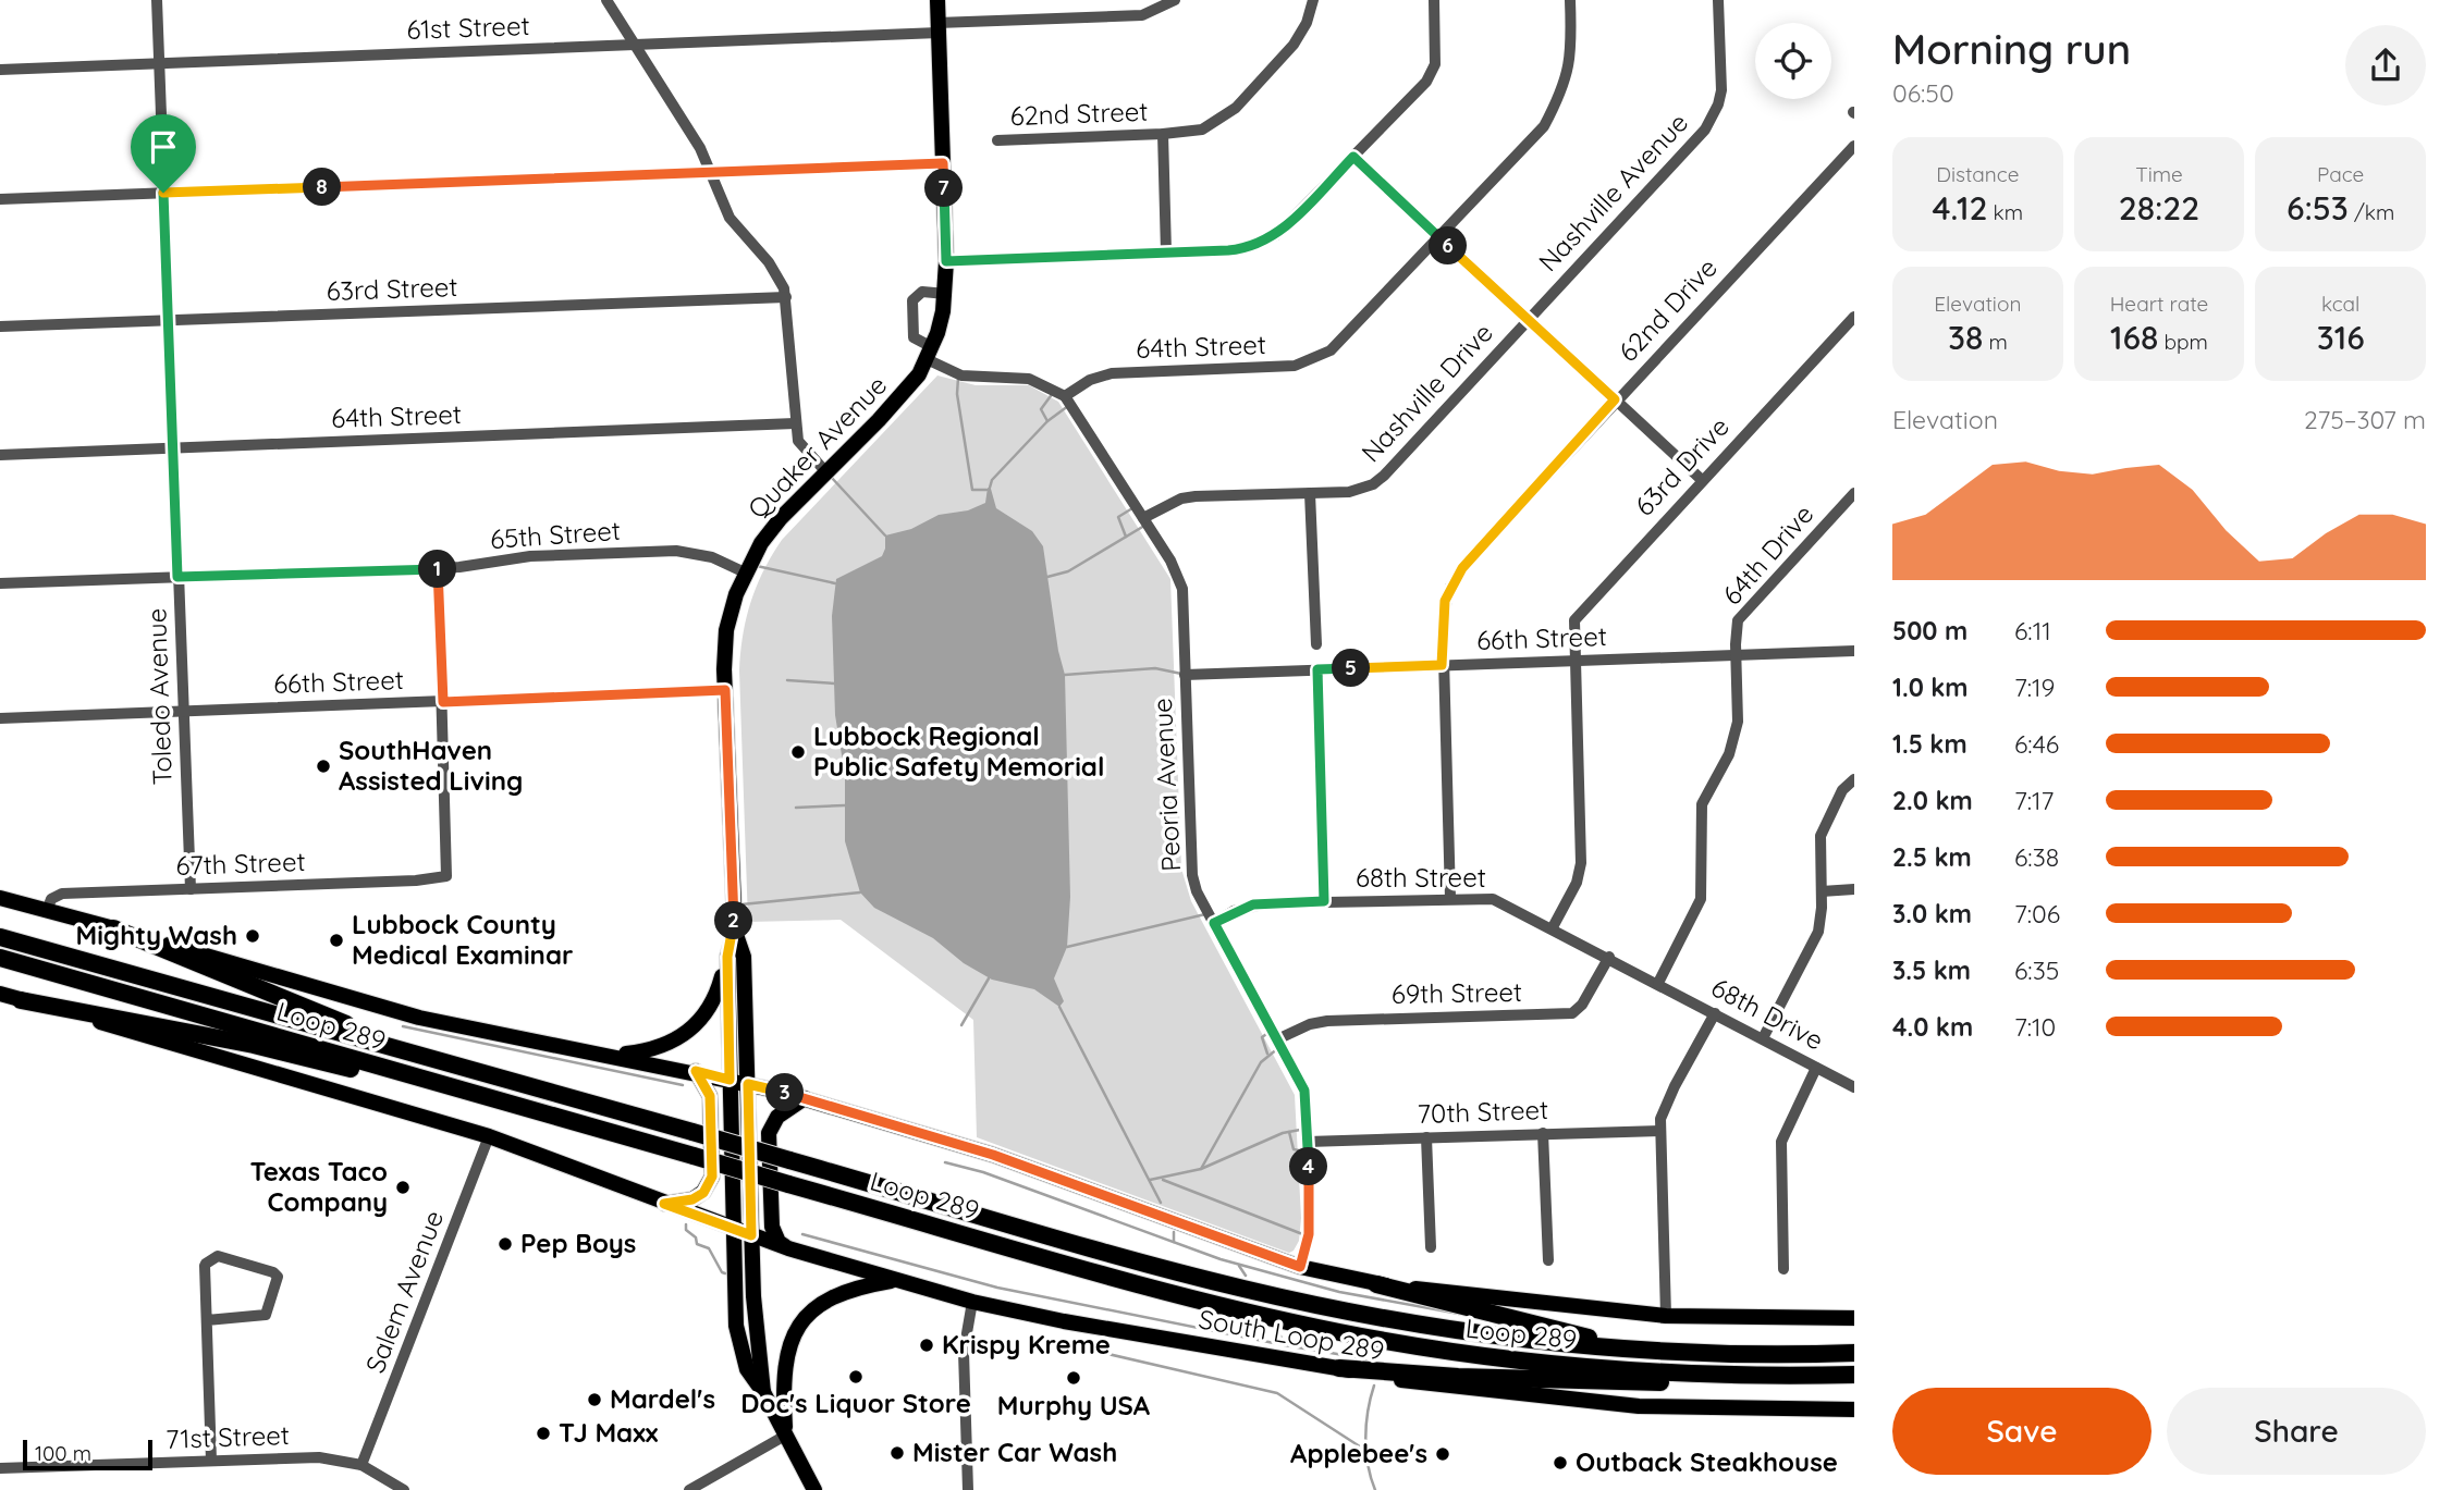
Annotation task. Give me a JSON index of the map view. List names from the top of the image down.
{
  "streets": {
    "highway": ["Loop 289"],
    "main road": ["Quaker Avenue", "South Loop 289"],
    "street": [
      "61st Street",
      "62nd Street",
      "Nashville Avenue",
      "63rd Street",
      "62nd Drive",
      "64th Street",
      "Nashville Drive",
      "63rd Drive",
      "65th Street",
      "64th Drive",
      "66th Street",
      "Toledo Avenue",
      "Peoria Avenue",
      "67th Street",
      "68th Street",
      "69th Street",
      "68th Drive",
      "70th Street",
      "Salem Avenue",
      "71st Street"
    ]
  },
  "crossings": [
    ["61st Street", "Quaker Avenue"],
    ["61st Street", "Toledo Avenue"],
    ["Nashville Avenue", "Nashville Drive"],
    ["63rd Street", "Toledo Avenue"],
    ["62nd Drive", "66th Street"],
    ["62nd Drive", "68th Street"],
    ["64th Street", "Toledo Avenue"],
    ["64th Street", "Peoria Avenue"],
    ["Quaker Avenue", "65th Street"],
    ["Quaker Avenue", "66th Street"],
    ["Quaker Avenue", "South Loop 289"],
    ["63rd Drive", "66th Street"],
    ["63rd Drive", "68th Street"],
    ["65th Street", "Toledo Avenue"],
    ["64th Drive", "66th Street"],
    ["64th Drive", "68th Street"],
    ["64th Drive", "68th Drive"],
    ["66th Street", "Toledo Avenue"],
    ["66th Street", "Peoria Avenue"],
    ["66th Street", "67th Street"],
    ["Toledo Avenue", "67th Street"],
    ["Peoria Avenue", "68th Street"],
    ["Peoria Avenue", "69th Street"],
    ["Peoria Avenue", "70th Street"],
    ["68th Street", "69th Street"],
    ["68th Street", "68th Drive"],
    ["Salem Avenue", "South Loop 289"],
    ["Salem Avenue", "71st Street"]
  ],
  "places": [
    "Lubbock Regional Public Safety Memorial",
    "SouthHaven Assisted Living",
    "Mighty Wash",
    "Lubbock County Medical Examinar",
    "Texas Taco Company",
    "Pep Boys",
    "Krispy Kreme",
    "Doc's Liquor Store",
    "Murphy USA",
    "Mardel's",
    "TJ Maxx",
    "Mister Car Wash",
    "Applebee's",
    "Outback Steakhouse"
  ],
  "scale_bar": "100 m",
  "page": {
    "heading": ["Morning run", "06:50"],
    "stats": [
      ["Distance", "4.12 km"],
      ["Time", "28:22"],
      ["Pace", "6:53 /km"],
      ["Elevation", "38 m"],
      ["Heart rate", "168 bpm"],
      ["kcal", "316"]
    ],
    "pins": [
      "8",
      "7",
      "6",
      "1",
      "5",
      "2",
      "3",
      "4"
    ],
    "chart": ["Elevation", "275–307 m"],
    "list": [
      {
        "name": "500 m",
        "note": "6:11"
      },
      {
        "name": "1.0 km",
        "note": "7:19"
      },
      {
        "name": "1.5 km",
        "note": "6:46"
      },
      {
        "name": "2.0 km",
        "note": "7:17"
      },
      {
        "name": "2.5 km",
        "note": "6:38"
      },
      {
        "name": "3.0 km",
        "note": "7:06"
      },
      {
        "name": "3.5 km",
        "note": "6:35"
      },
      {
        "name": "4.0 km",
        "note": "7:10"
      }
    ],
    "buttons": ["Save", "Share"],
    "scale": "100 m"
  }
}
